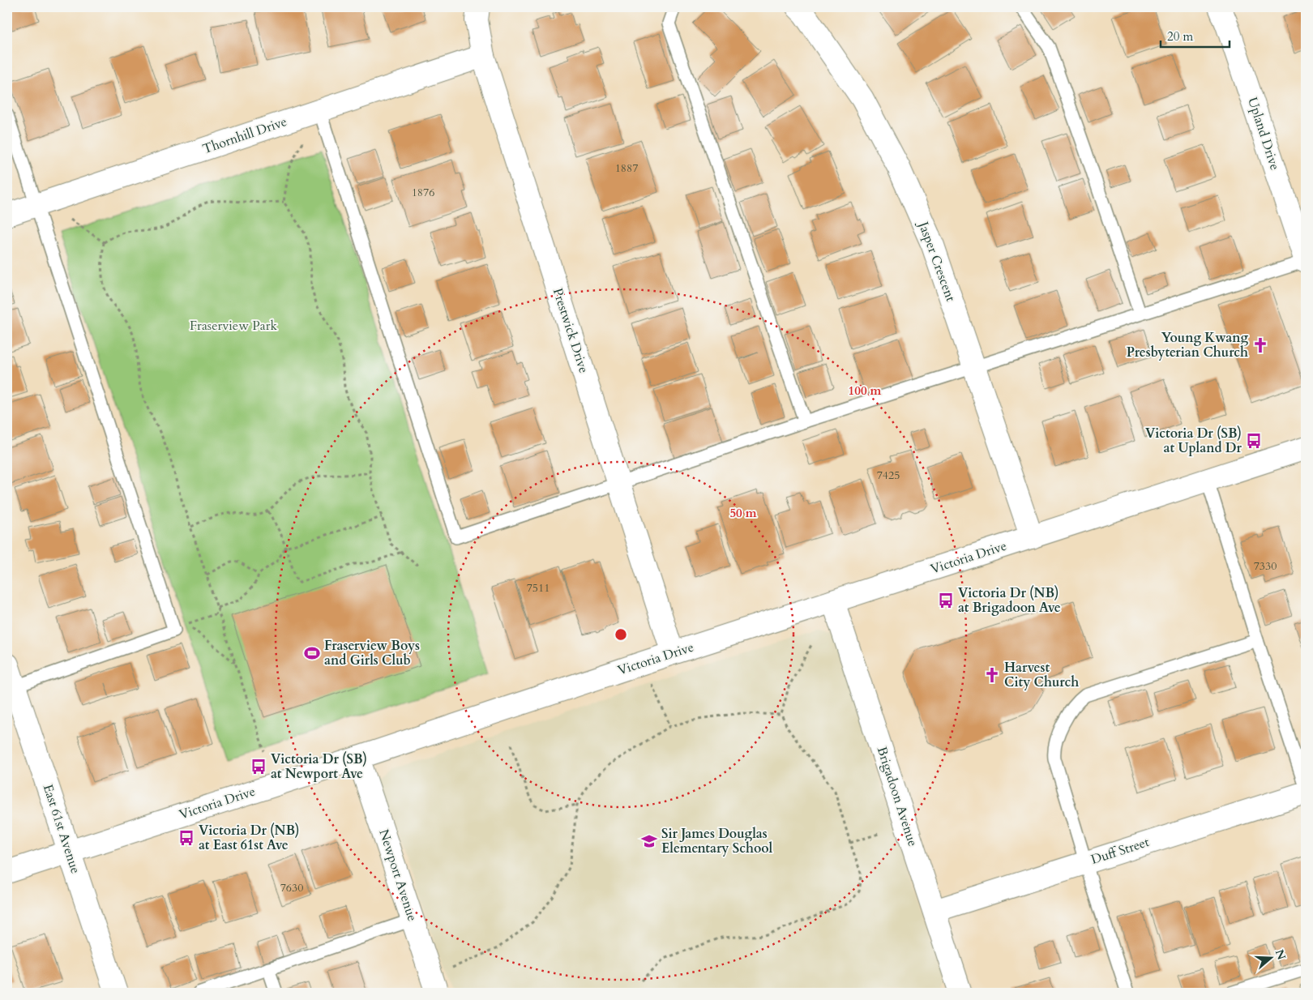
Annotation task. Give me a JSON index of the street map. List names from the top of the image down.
{
  "streets": {
    "street": [
      "Upland Drive",
      "Thornhill Drive",
      "Jasper Crescent",
      "Prestwick Drive",
      "Victoria Drive",
      "Brigadoon Avenue",
      "East 61st Avenue",
      "Duff Street",
      "Newport Avenue"
    ]
  },
  "crossings": [
    ["Thornhill Drive", "Prestwick Drive"],
    ["Jasper Crescent", "Victoria Drive"],
    ["Prestwick Drive", "Victoria Drive"],
    ["Victoria Drive", "Brigadoon Avenue"],
    ["Victoria Drive", "East 61st Avenue"],
    ["Victoria Drive", "Newport Avenue"],
    ["Brigadoon Avenue", "Duff Street"]
  ],
  "parks": ["Fraserview Park"],
  "places": {
    "church": ["Young Kwang Presbyterian Church", "Harvest City Church"],
    "bus stop": [
      "Victoria Dr (SB) at Upland Dr",
      "Victoria Dr (NB) at Brigadoon Ave",
      "Victoria Dr (SB) at Newport Ave",
      "Victoria Dr (NB) at East 61st Ave"
    ],
    "sports": ["Fraserview Boys and Girls Club"],
    "school or university": ["Sir James Douglas Elementary School"]
  },
  "house_numbers": [
    "1887",
    "1876",
    "7425",
    "7330",
    "7511",
    "7630"
  ],
  "scale_bar": "20 m",
  "north": "right",
  "rings": ["100 m", "50 m"]
}
